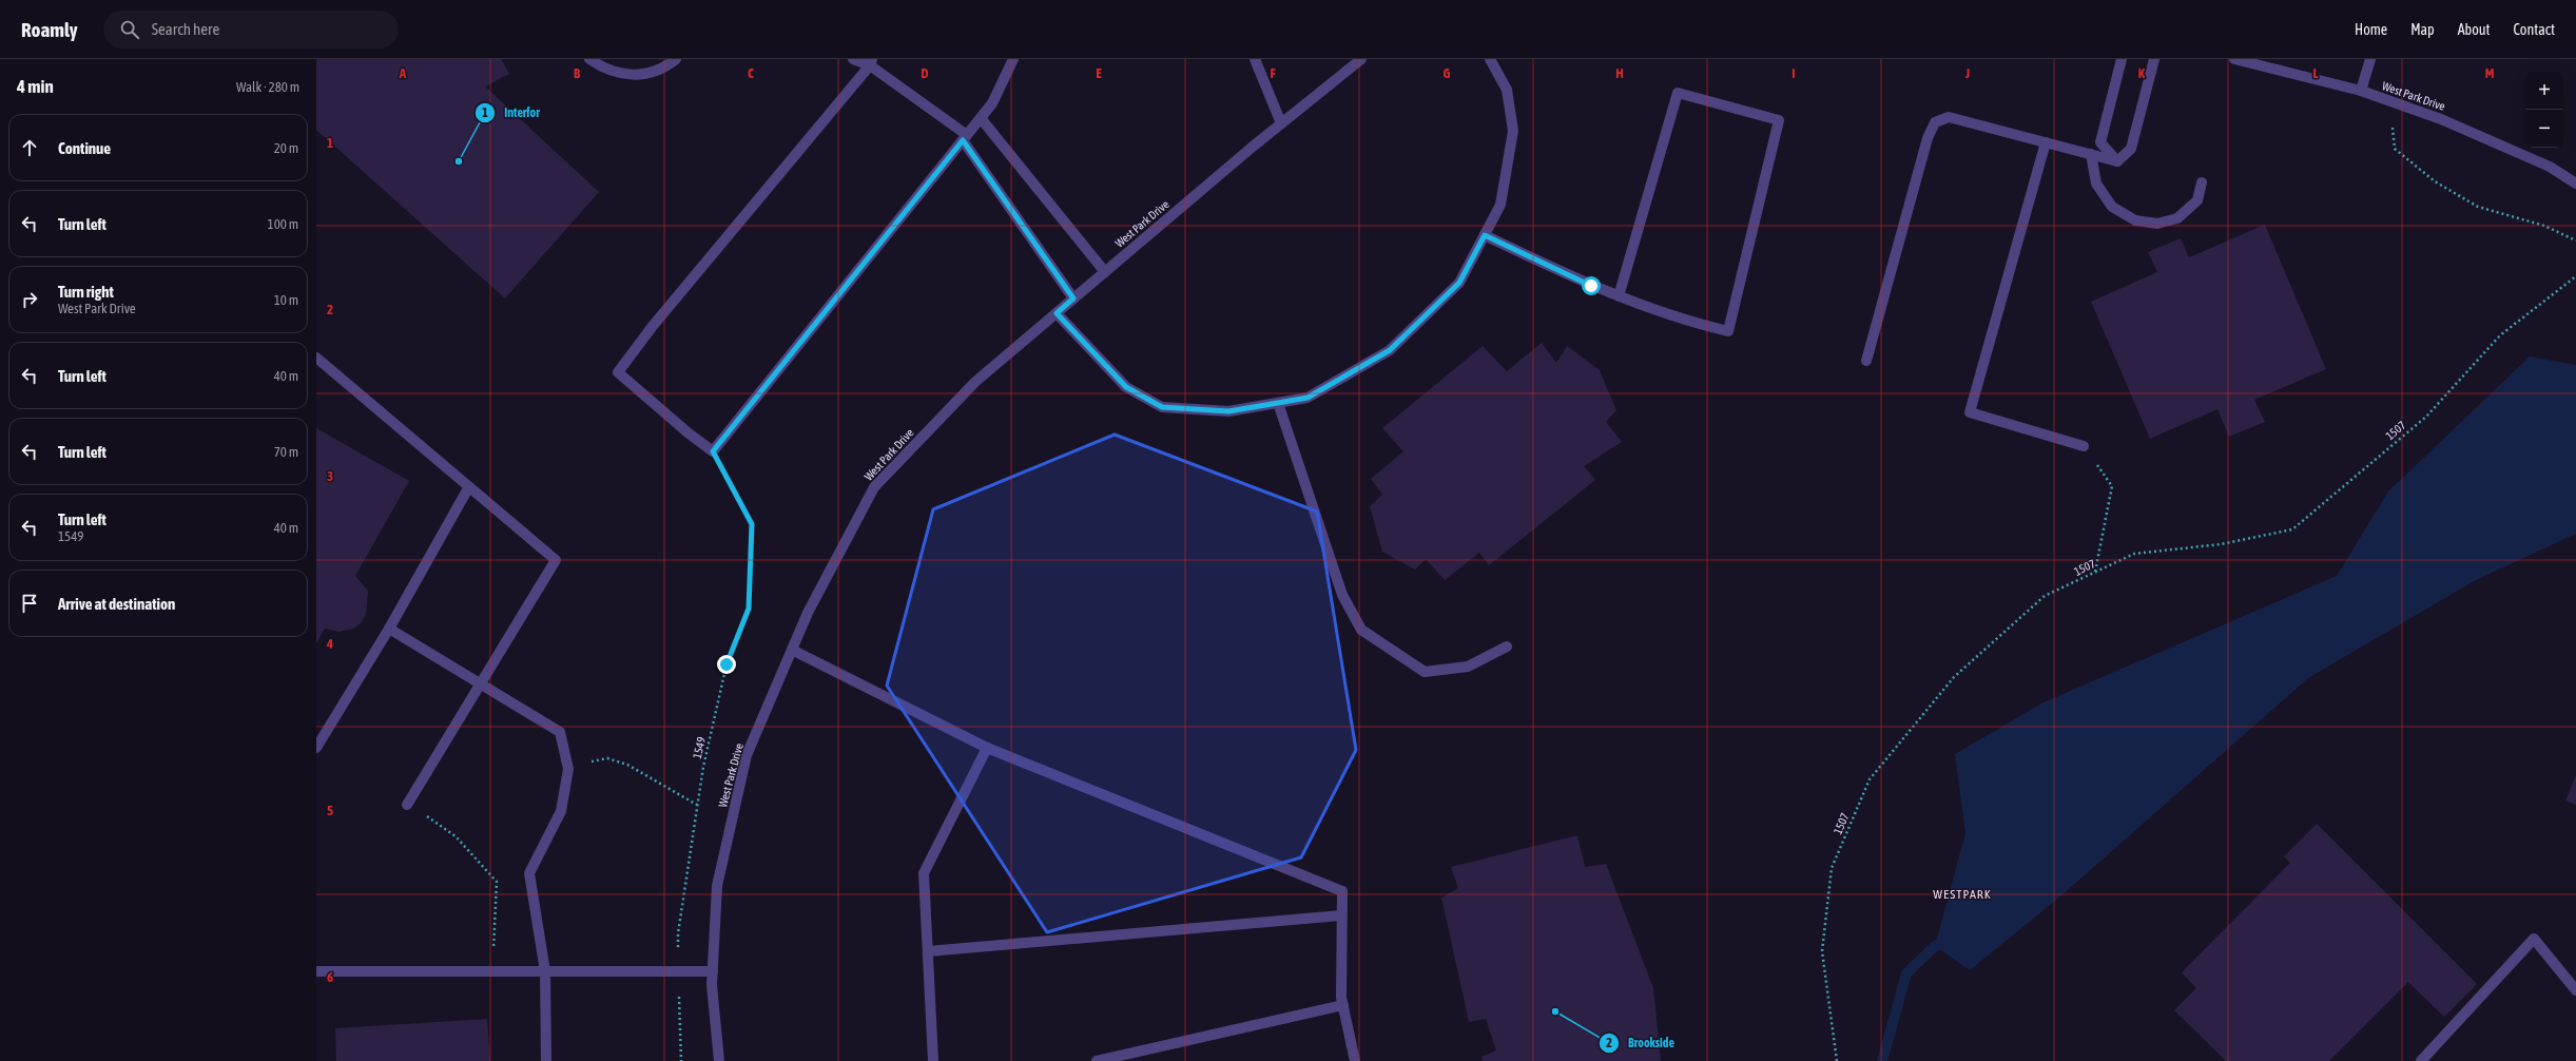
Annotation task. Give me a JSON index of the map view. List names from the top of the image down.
{
  "streets": {
    "street": ["West Park Drive"],
    "path": ["1507", "1549"]
  },
  "districts": ["WESTPARK"],
  "places": ["Interfor", "Brookside"],
  "page": {
    "header": "Roamly",
    "search": "Search here",
    "nav": [
      "Home",
      "Map",
      "About",
      "Contact"
    ],
    "heading": ["4 min", "Walk · 280 m"],
    "map_buttons": ["+", "−"],
    "list": [
      ["Continue", "20 m"],
      ["Turn left", "100 m"],
      ["Turn right", "West Park Drive", "10 m"],
      ["Turn left", "40 m"],
      ["Turn left", "70 m"],
      ["Turn left", "1549", "40 m"],
      "Arrive at destination"
    ]
  },
  "grid": {
    "columns": [
      "A",
      "B",
      "C",
      "D",
      "E",
      "F",
      "G",
      "H",
      "I",
      "J",
      "K",
      "L",
      "M"
    ],
    "rows": [
      "1",
      "2",
      "3",
      "4",
      "5",
      "6"
    ]
  }
}
